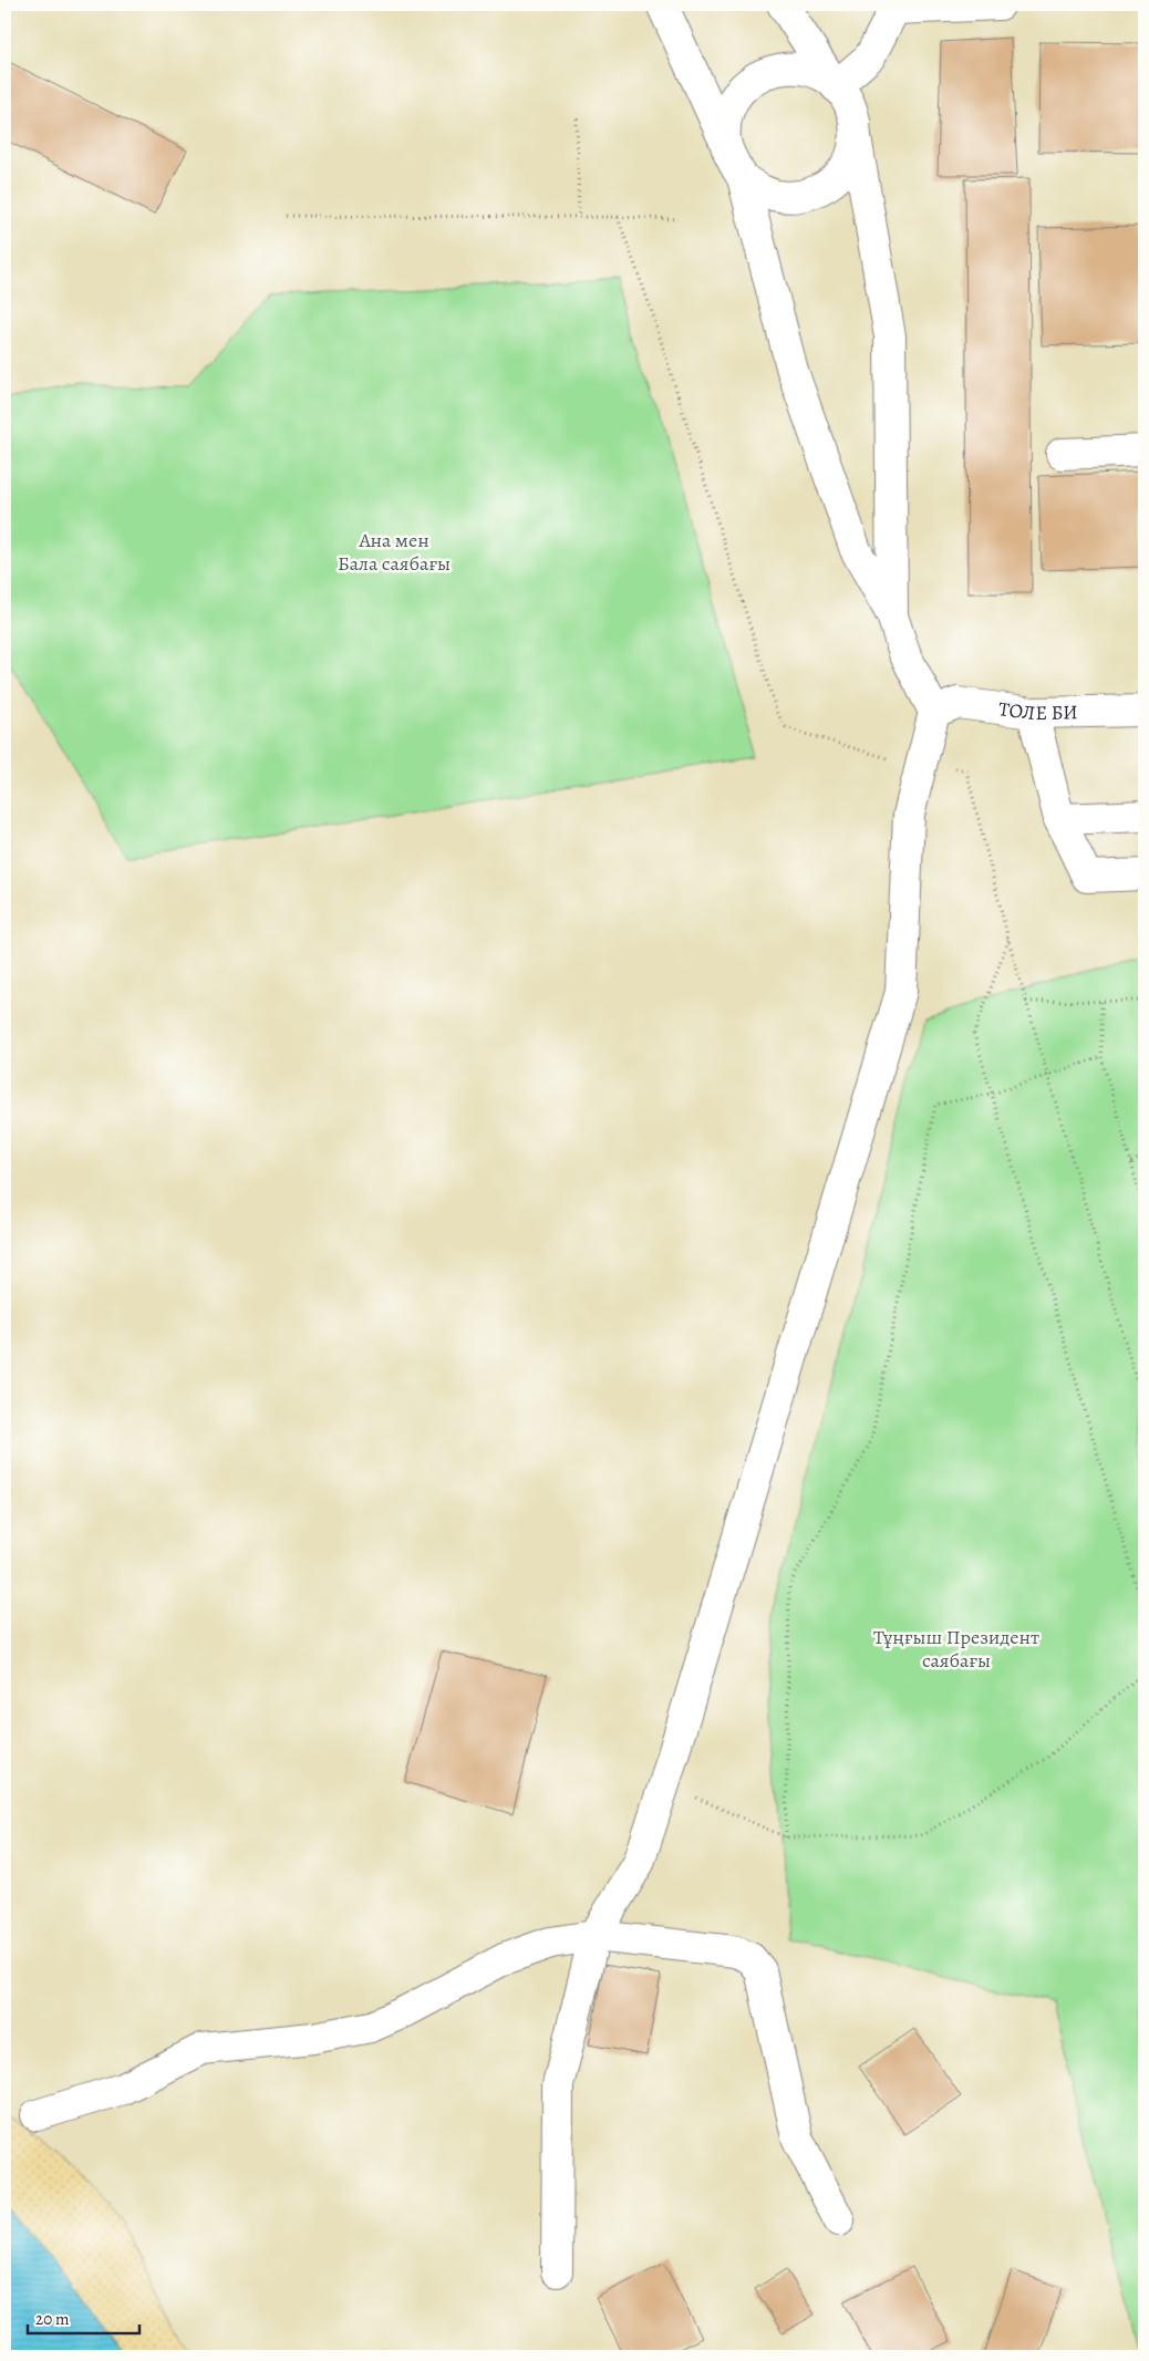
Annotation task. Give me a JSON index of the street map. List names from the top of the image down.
{
  "streets": {
    "street": ["ТОЛЕ БИ"]
  },
  "parks": ["Ана мен Бала саябағы", "Тұңғыш Президент саябағы"],
  "scale_bar": "20 m"
}
